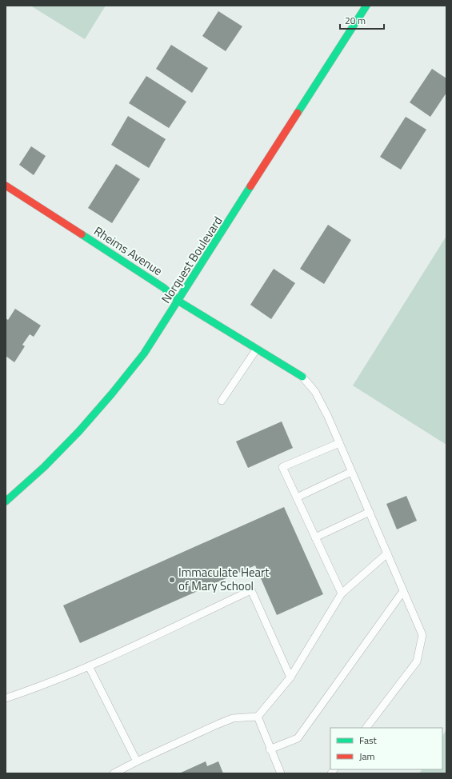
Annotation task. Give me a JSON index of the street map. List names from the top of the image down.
{
  "streets": {
    "street": ["Rheims Avenue", "Norquest Boulevard"]
  },
  "crossings": [
    ["Rheims Avenue", "Norquest Boulevard"]
  ],
  "places": ["Immaculate Heart of Mary School"],
  "legend": ["Fast", "Jam"],
  "scale_bar": "20 m"
}
